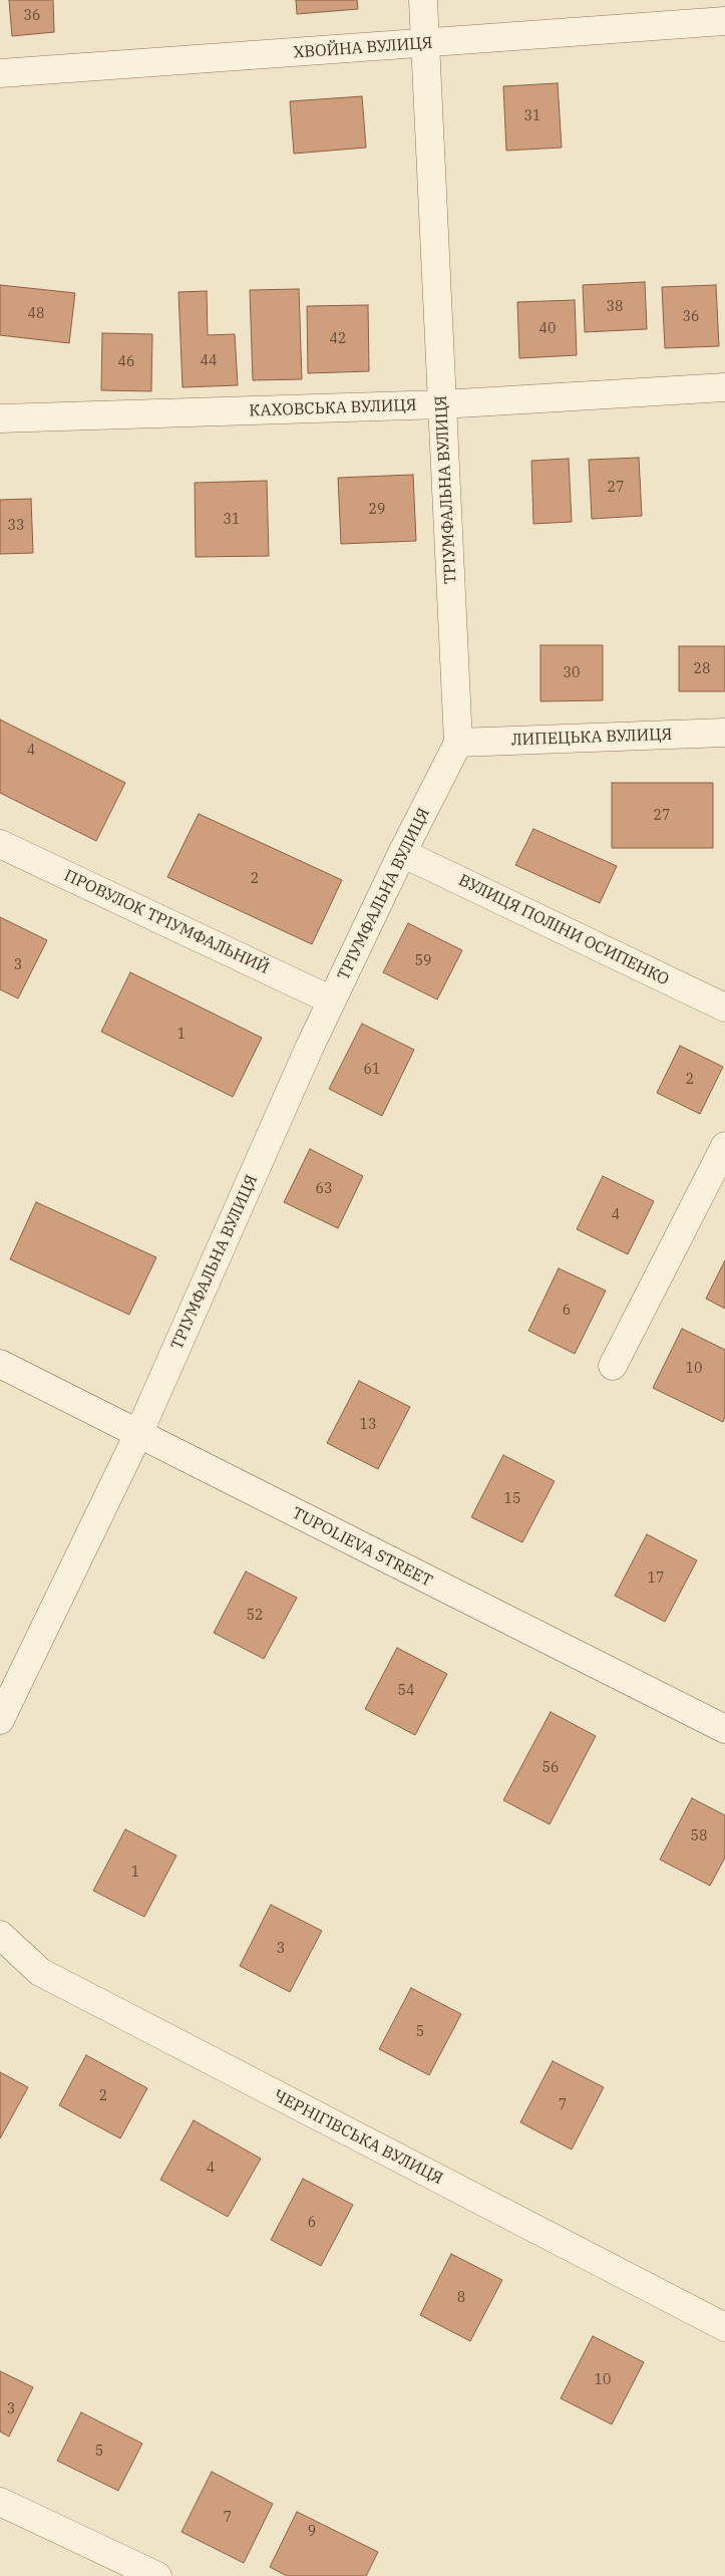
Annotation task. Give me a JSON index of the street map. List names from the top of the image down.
{
  "streets": {
    "street": [
      "ХВОЙНА ВУЛИЦЯ",
      "КАХОВСЬКА ВУЛИЦЯ",
      "ТРІУМФАЛЬНА ВУЛИЦЯ",
      "ЛИПЕЦЬКА ВУЛИЦЯ",
      "ПРОВУЛОК ТРІУМФАЛЬНИЙ",
      "ВУЛИЦЯ ПОЛІНИ ОСИПЕНКО",
      "TUPOLIEVA STREET",
      "ЧЕРНІГІВСЬКА ВУЛИЦЯ"
    ]
  },
  "crossings": [
    ["ХВОЙНА ВУЛИЦЯ", "ТРІУМФАЛЬНА ВУЛИЦЯ"],
    ["КАХОВСЬКА ВУЛИЦЯ", "ТРІУМФАЛЬНА ВУЛИЦЯ"],
    ["ТРІУМФАЛЬНА ВУЛИЦЯ", "ЛИПЕЦЬКА ВУЛИЦЯ"],
    ["ТРІУМФАЛЬНА ВУЛИЦЯ", "ПРОВУЛОК ТРІУМФАЛЬНИЙ"],
    ["ТРІУМФАЛЬНА ВУЛИЦЯ", "ВУЛИЦЯ ПОЛІНИ ОСИПЕНКО"],
    ["ТРІУМФАЛЬНА ВУЛИЦЯ", "TUPOLIEVA STREET"]
  ],
  "house_numbers": [
    "36",
    "31",
    "38",
    "48",
    "36",
    "40",
    "42",
    "44",
    "46",
    "27",
    "29",
    "31",
    "33",
    "28",
    "30",
    "4",
    "27",
    "2",
    "59",
    "3",
    "1",
    "61",
    "2",
    "63",
    "4",
    "6",
    "10",
    "13",
    "15",
    "17",
    "52",
    "54",
    "56",
    "58",
    "1",
    "3",
    "5",
    "2",
    "7",
    "4",
    "6",
    "8",
    "10",
    "3",
    "5",
    "7",
    "9"
  ]
}
